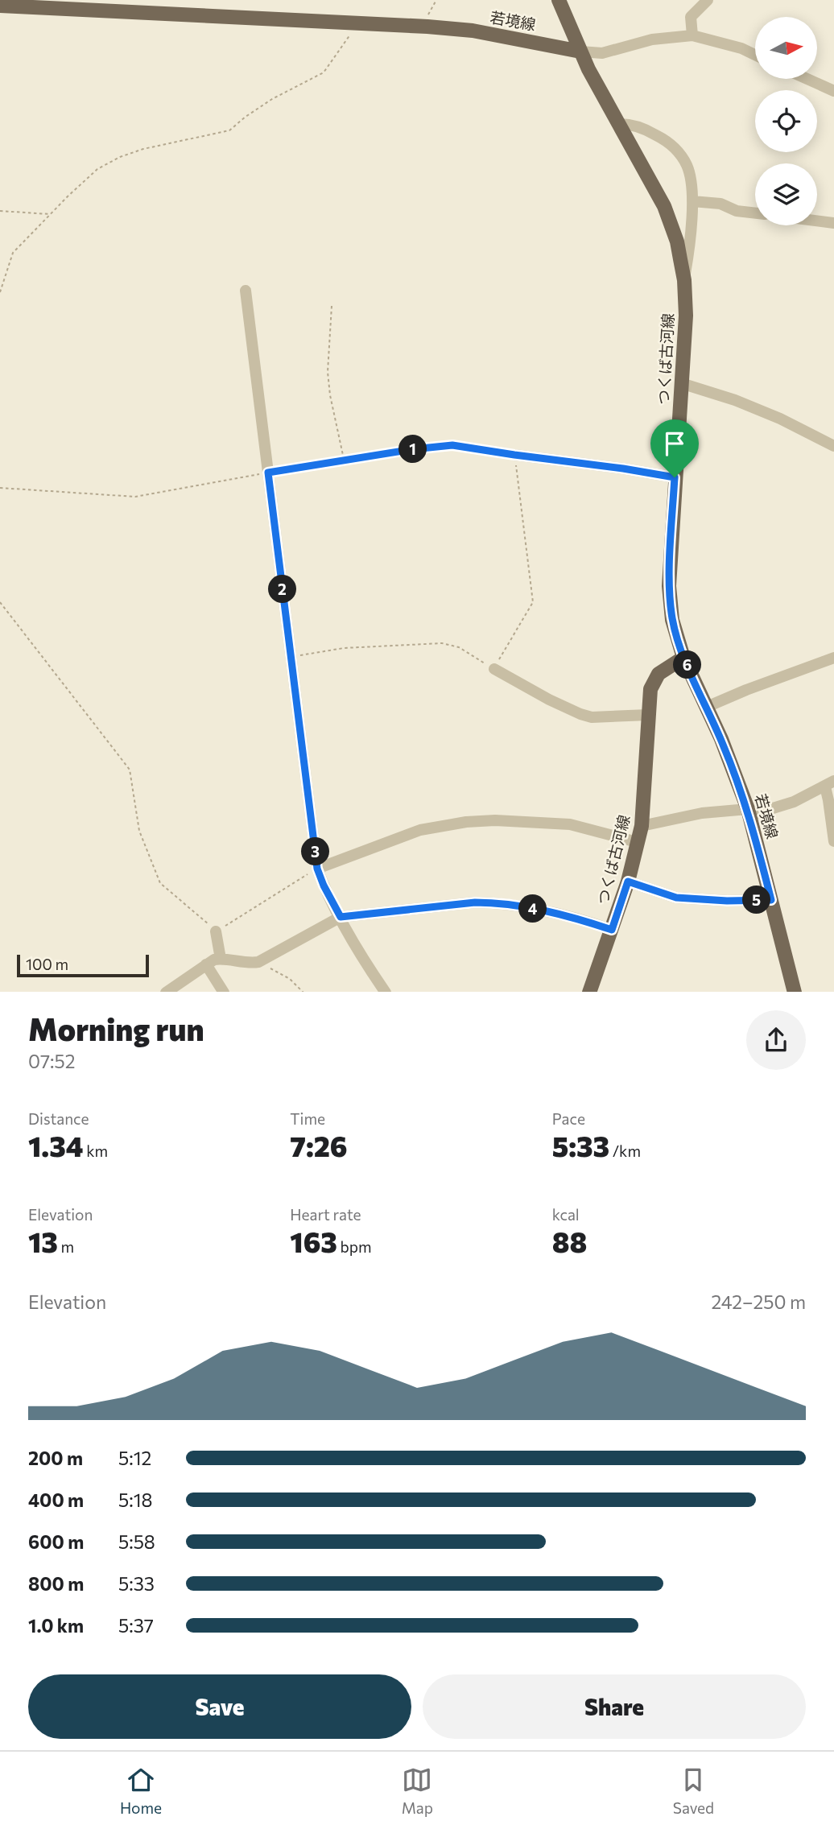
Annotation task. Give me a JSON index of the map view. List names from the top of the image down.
{
  "streets": {
    "main road": ["若境線", "つくば古河線"]
  },
  "crossings": [
    ["若境線", "つくば古河線"]
  ],
  "scale_bar": "100 m",
  "north": "right",
  "page": {
    "pins": [
      "1",
      "2",
      "6",
      "3",
      "5",
      "4"
    ],
    "scale": "100 m",
    "heading": ["Morning run", "07:52"],
    "stats": [
      ["Distance", "1.34 km"],
      ["Time", "7:26"],
      ["Pace", "5:33 /km"],
      ["Elevation", "13 m"],
      ["Heart rate", "163 bpm"],
      ["kcal", "88"]
    ],
    "chart": ["Elevation", "242–250 m"],
    "list": [
      {
        "name": "200 m",
        "note": "5:12"
      },
      {
        "name": "400 m",
        "note": "5:18"
      },
      {
        "name": "600 m",
        "note": "5:58"
      },
      {
        "name": "800 m",
        "note": "5:33"
      },
      {
        "name": "1.0 km",
        "note": "5:37"
      }
    ],
    "buttons": ["Save", "Share"],
    "tabs": ["Home", "Map", "Saved"]
  }
}
